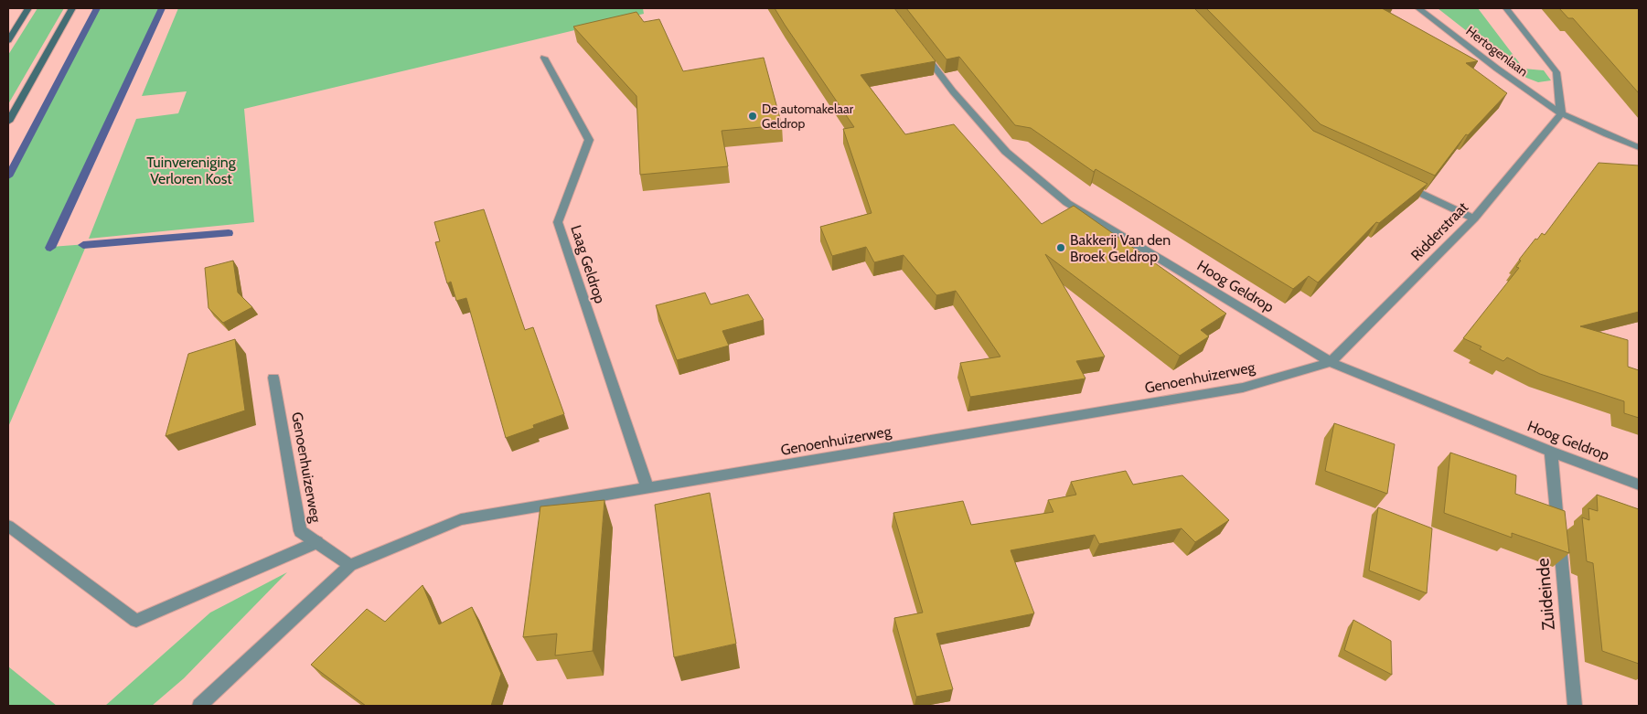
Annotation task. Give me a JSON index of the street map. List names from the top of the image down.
{
  "streets": {
    "street": [
      "Hertogenlaan",
      "Ridderstraat",
      "Laag Geldrop",
      "Hoog Geldrop",
      "Genoenhuizerweg",
      "Zuideinde"
    ]
  },
  "crossings": [
    ["Hertogenlaan", "Ridderstraat"],
    ["Ridderstraat", "Hoog Geldrop"],
    ["Ridderstraat", "Genoenhuizerweg"],
    ["Laag Geldrop", "Genoenhuizerweg"],
    ["Hoog Geldrop", "Genoenhuizerweg"],
    ["Hoog Geldrop", "Zuideinde"]
  ],
  "parks": ["Tuinvereniging Verloren Kost"],
  "places": ["De automakelaar Geldrop", "Bakkerij Van den Broek Geldrop"]
}
